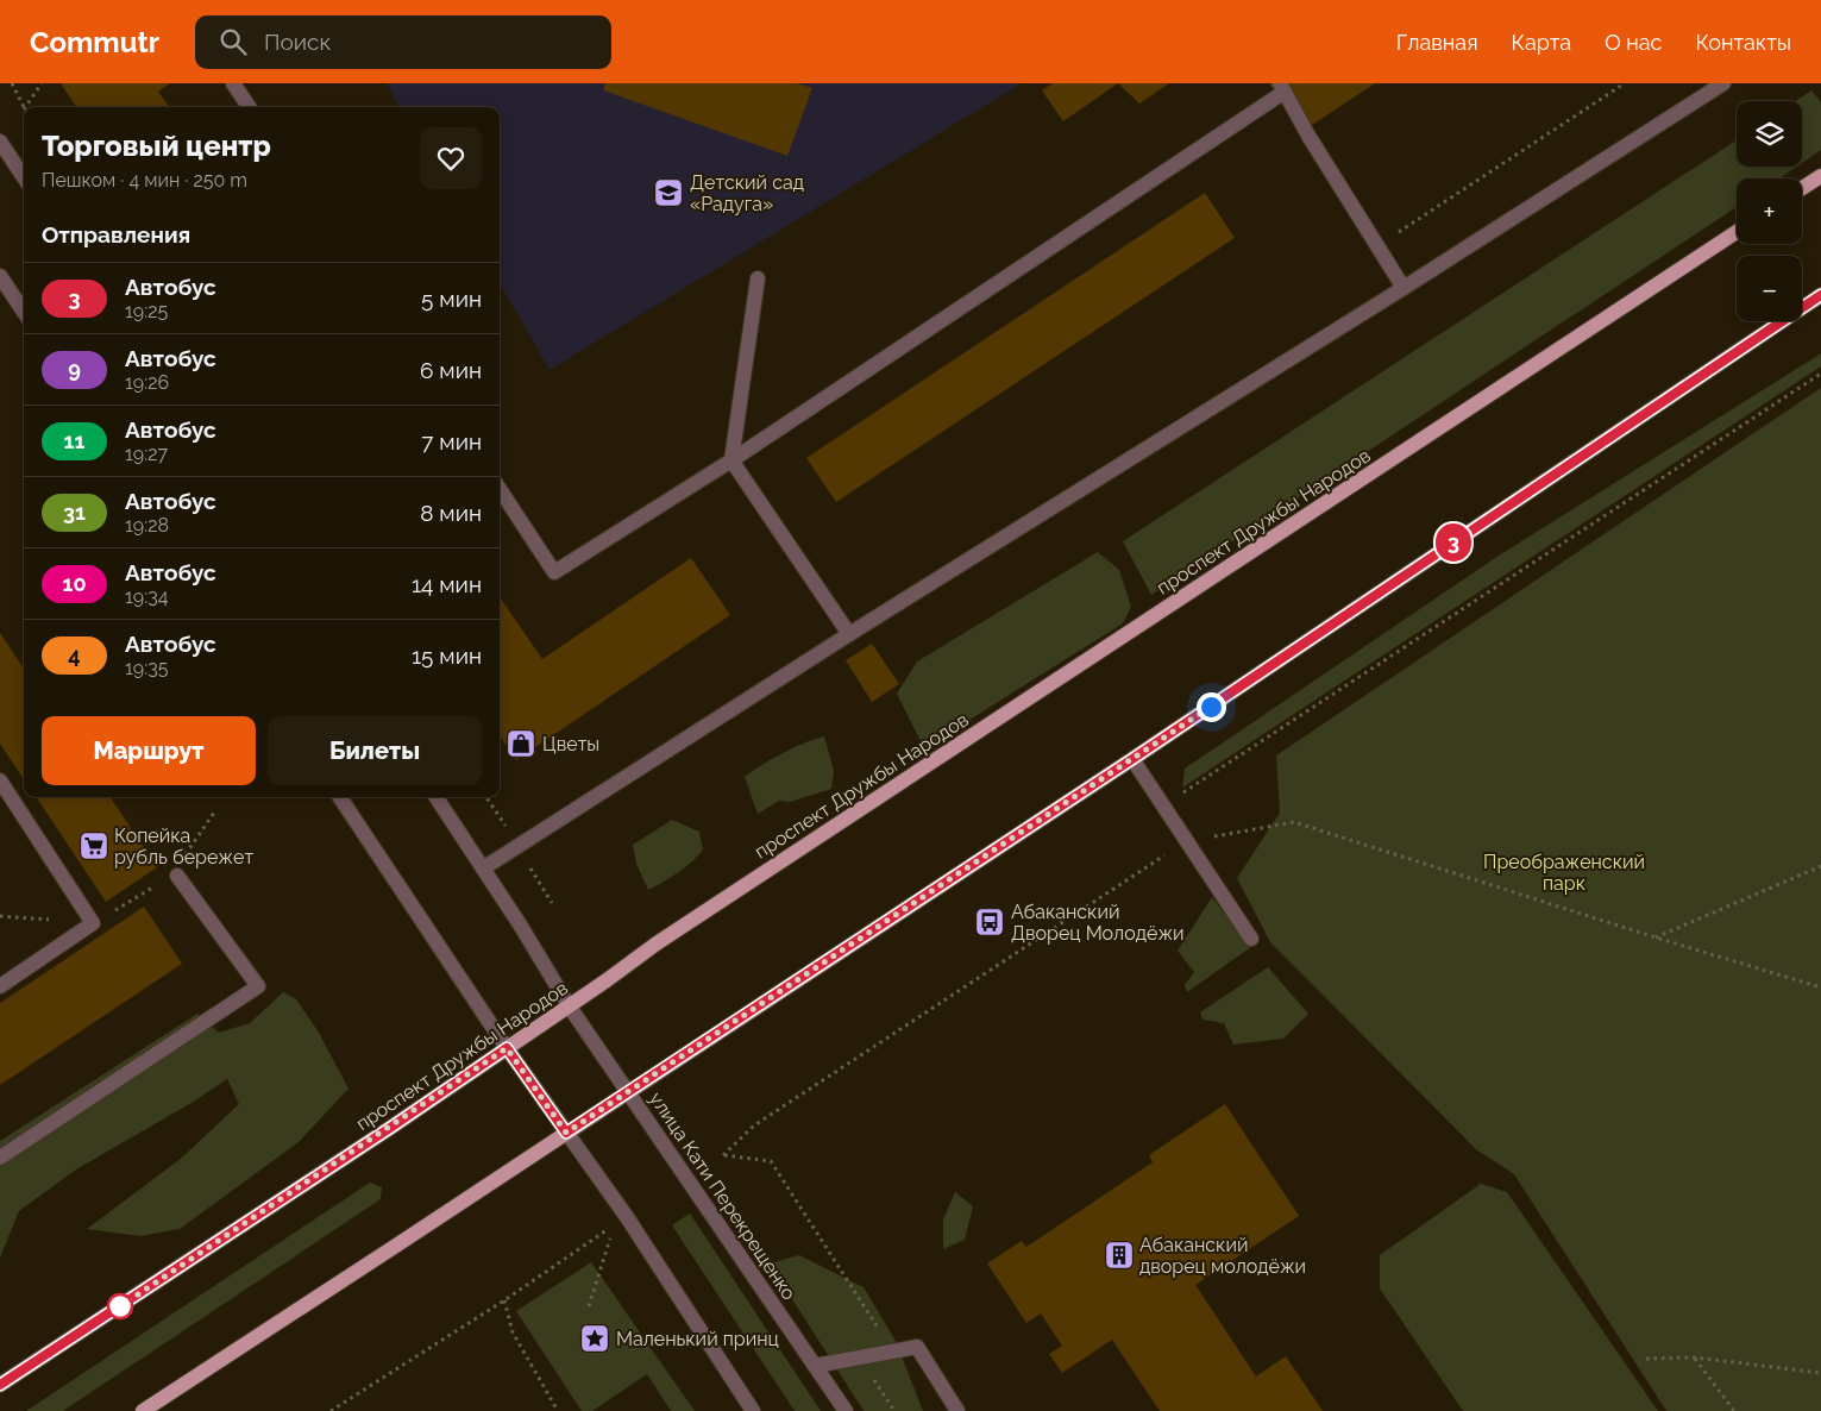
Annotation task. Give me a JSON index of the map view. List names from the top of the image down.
{
  "streets": {
    "main road": ["проспект Дружбы Народов"],
    "street": ["улица Кати Перекрещенко"]
  },
  "crossings": [
    ["проспект Дружбы Народов", "улица Кати Перекрещенко"]
  ],
  "parks": ["Преображенский парк"],
  "places": {
    "school or university": ["Детский сад «Радуга»"],
    "shop": ["Цветы"],
    "supermarket": ["Копейка рубль бережет"],
    "bus stop": ["Абаканский Дворец Молодёжи"],
    "building": ["Абаканский дворец молодёжи"],
    "place": ["Маленький принц"]
  },
  "lines": ["bus line 3"],
  "page": {
    "header": "Commutr",
    "search": "Поиск",
    "nav": [
      "Главная",
      "Карта",
      "О нас",
      "Контакты"
    ],
    "on_map": "3",
    "map_buttons": ["+", "−"],
    "heading": [
      ["Торговый центр", "Пешком · 4 мин · 250 m"],
      "Отправления"
    ],
    "list": [
      {
        "mark": "3",
        "name": "Автобус",
        "note": "19:25",
        "value": "5 мин"
      },
      {
        "mark": "9",
        "name": "Автобус",
        "note": "19:26",
        "value": "6 мин"
      },
      {
        "mark": "11",
        "name": "Автобус",
        "note": "19:27",
        "value": "7 мин"
      },
      {
        "mark": "31",
        "name": "Автобус",
        "note": "19:28",
        "value": "8 мин"
      },
      {
        "mark": "10",
        "name": "Автобус",
        "note": "19:34",
        "value": "14 мин"
      },
      {
        "mark": "4",
        "name": "Автобус",
        "note": "19:35",
        "value": "15 мин"
      }
    ],
    "buttons": ["Маршрут", "Билеты"]
  }
}
